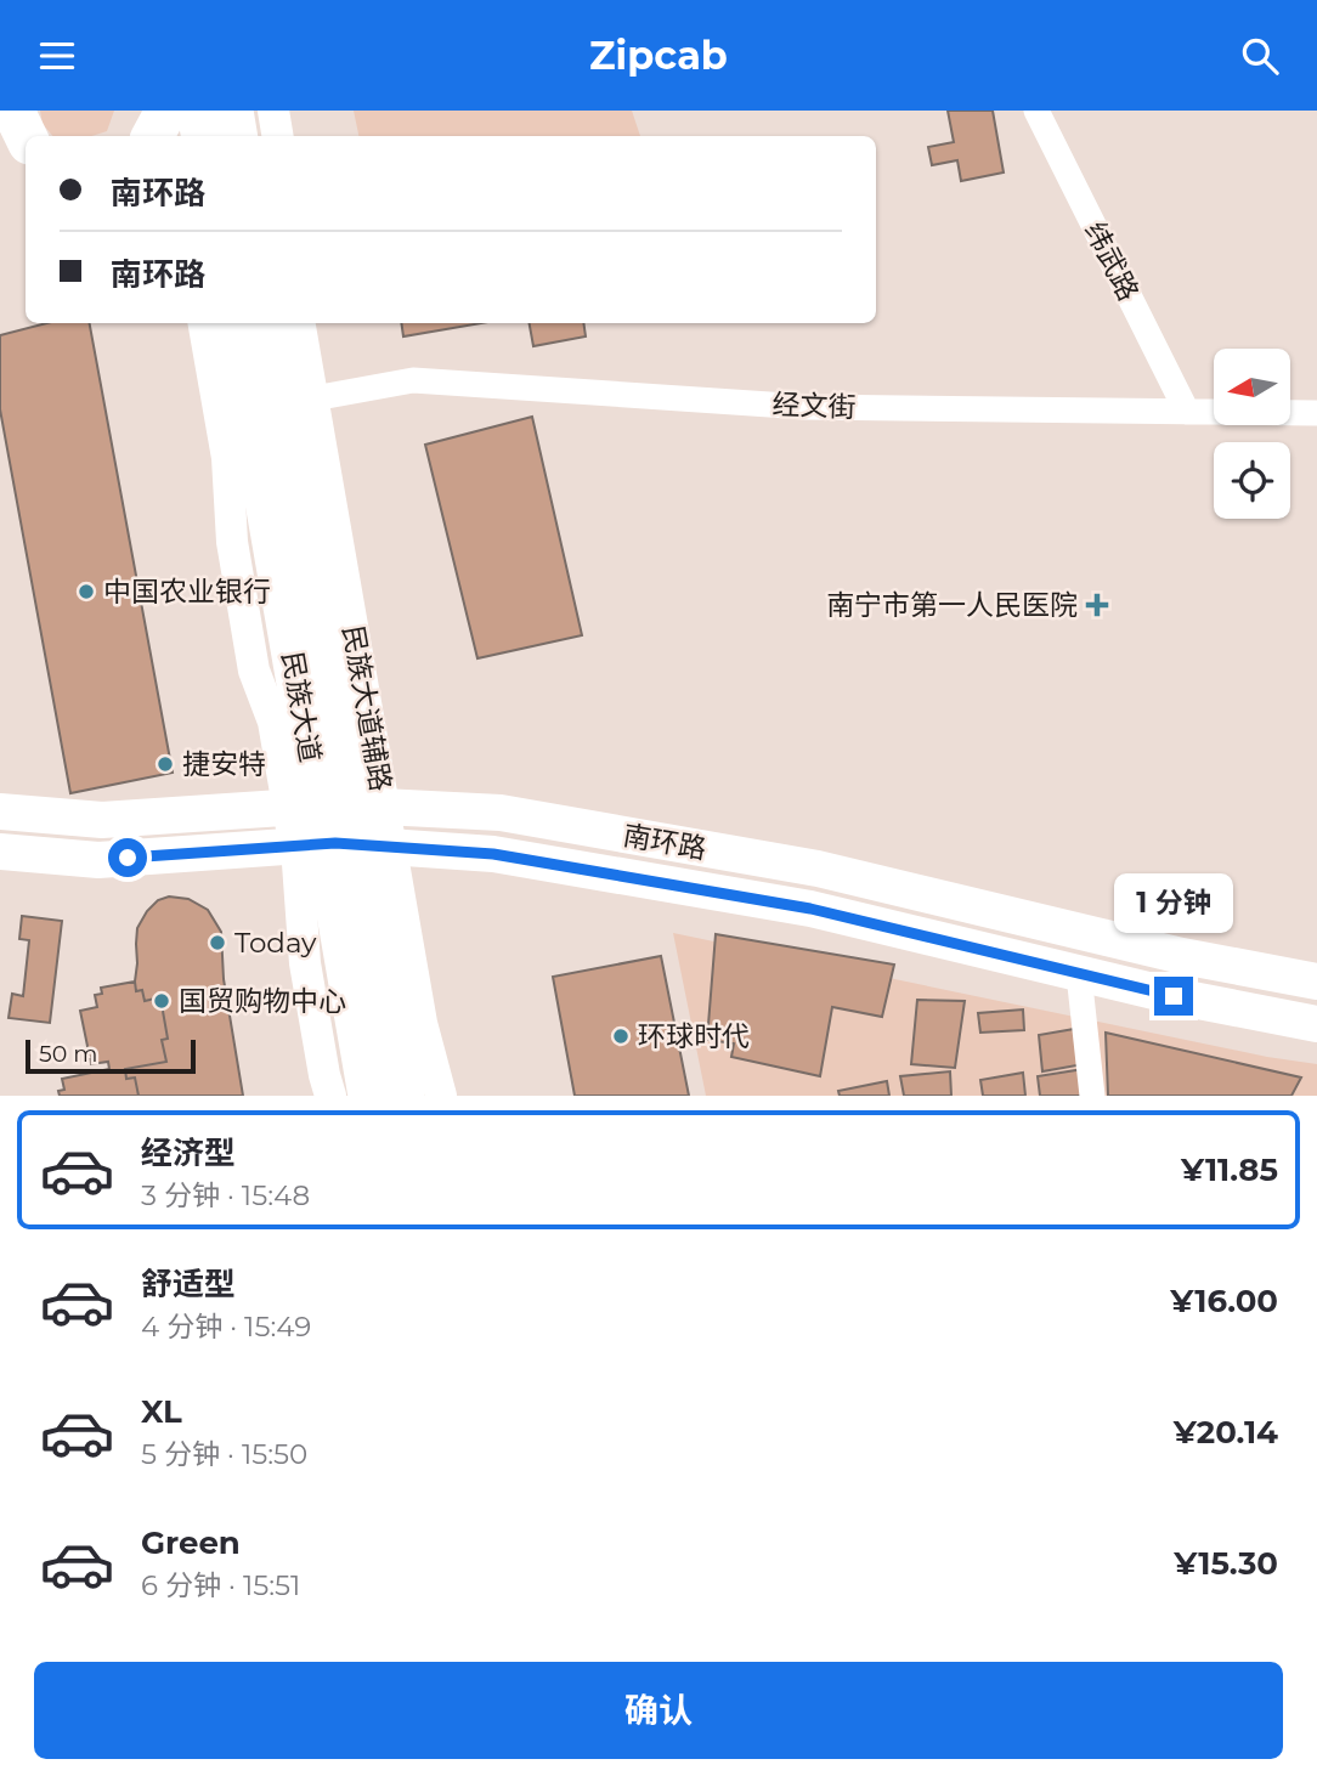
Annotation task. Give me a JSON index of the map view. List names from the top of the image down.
{
  "streets": {
    "highway": ["民族大道"],
    "main road": ["南环路"],
    "street": ["纬武路", "经文街", "民族大道辅路"]
  },
  "crossings": [
    ["纬武路", "经文街"],
    ["经文街", "民族大道辅路"]
  ],
  "places": {
    "other": [
      "中国农业银行",
      "捷安特",
      "Today",
      "国贸购物中心",
      "环球时代"
    ],
    "health": ["南宁市第一人民医院"]
  },
  "scale_bar": "50 m",
  "north": "left",
  "page": {
    "header": "Zipcab",
    "banner": ["南环路", "南环路"],
    "bubble": "1 分钟",
    "scale": "50 m",
    "list": [
      {
        "name": "经济型",
        "note": "3 分钟 · 15:48",
        "value": "¥11.85"
      },
      {
        "name": "舒适型",
        "note": "4 分钟 · 15:49",
        "value": "¥16.00"
      },
      {
        "name": "XL",
        "note": "5 分钟 · 15:50",
        "value": "¥20.14"
      },
      {
        "name": "Green",
        "note": "6 分钟 · 15:51",
        "value": "¥15.30"
      }
    ],
    "buttons": "确认"
  }
}
